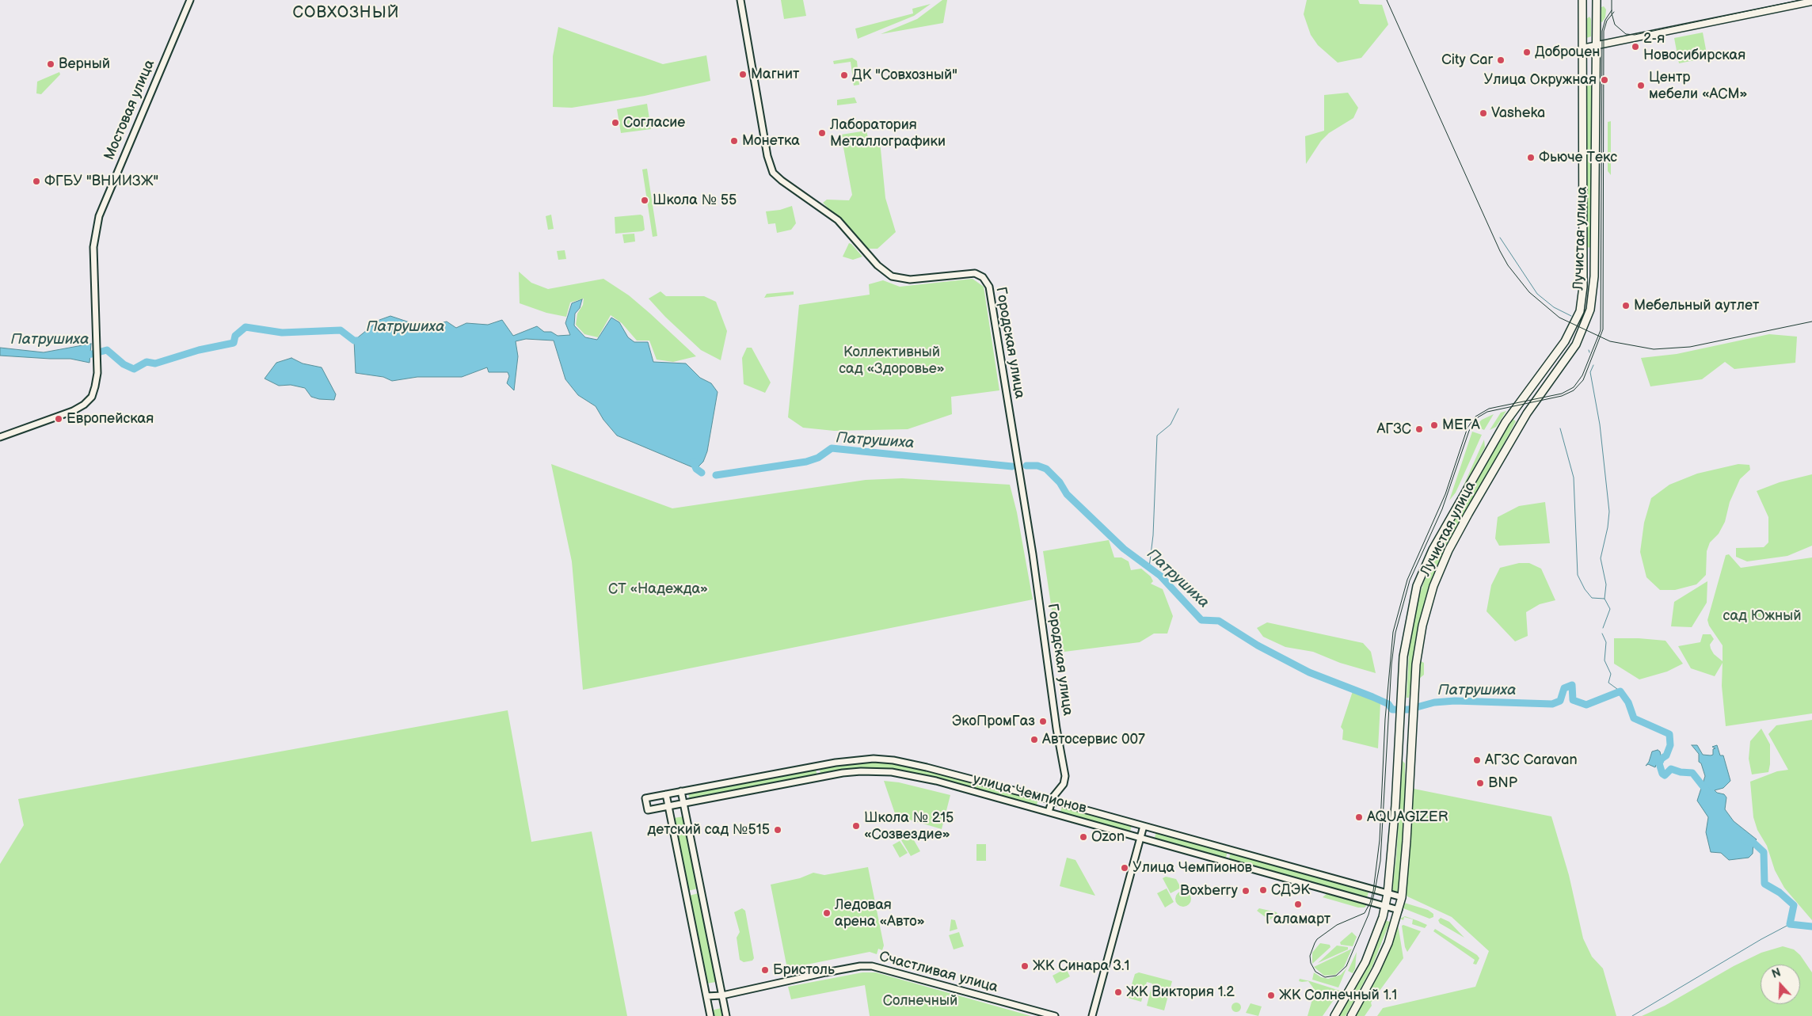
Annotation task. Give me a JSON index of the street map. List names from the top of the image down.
{
  "streets": {
    "main road": ["Лучистая улица"],
    "street": [
      "Мостовая улица",
      "Городская улица",
      "улица Чемпионов",
      "Счастливая улица"
    ]
  },
  "crossings": [
    ["Лучистая улица", "улица Чемпионов"],
    ["Городская улица", "улица Чемпионов"]
  ],
  "districts": ["СОВХОЗНЫЙ"],
  "water": ["Патрушиха"],
  "parks": [
    "Коллективный сад «Здоровье»",
    "СТ «Надежда»",
    "сад Южный",
    "Солнечный"
  ],
  "places": [
    "2-я Новосибирская",
    "Доброцен",
    "City Car",
    "Верный",
    "Магнит",
    "ДК \"Совхозный\"",
    "Улица Окружная",
    "Центр мебели «АСМ»",
    "Vasheka",
    "Согласие",
    "Лаборатория Металлографики",
    "Монетка",
    "Фьюче Текс",
    "ФГБУ \"ВНИИЗЖ\"",
    "Школа № 55",
    "Мебельный аутлет",
    "Европейская",
    "МЕГА",
    "АГЗС",
    "ЭкоПромГаз",
    "Автосервис 007",
    "АГЗС Caravan",
    "BNP",
    "AQUAGIZER",
    "Школа № 215 «Созвездие»",
    "детский сад №515",
    "Ozon",
    "Улица Чемпионов",
    "СДЭК",
    "Boxberry",
    "Галамарт",
    "Ледовая арена «Авто»",
    "ЖК Синара 3.1",
    "Бристоль",
    "ЖК Виктория 1.2",
    "ЖК Солнечный 1.1"
  ],
  "north": "top"
}
